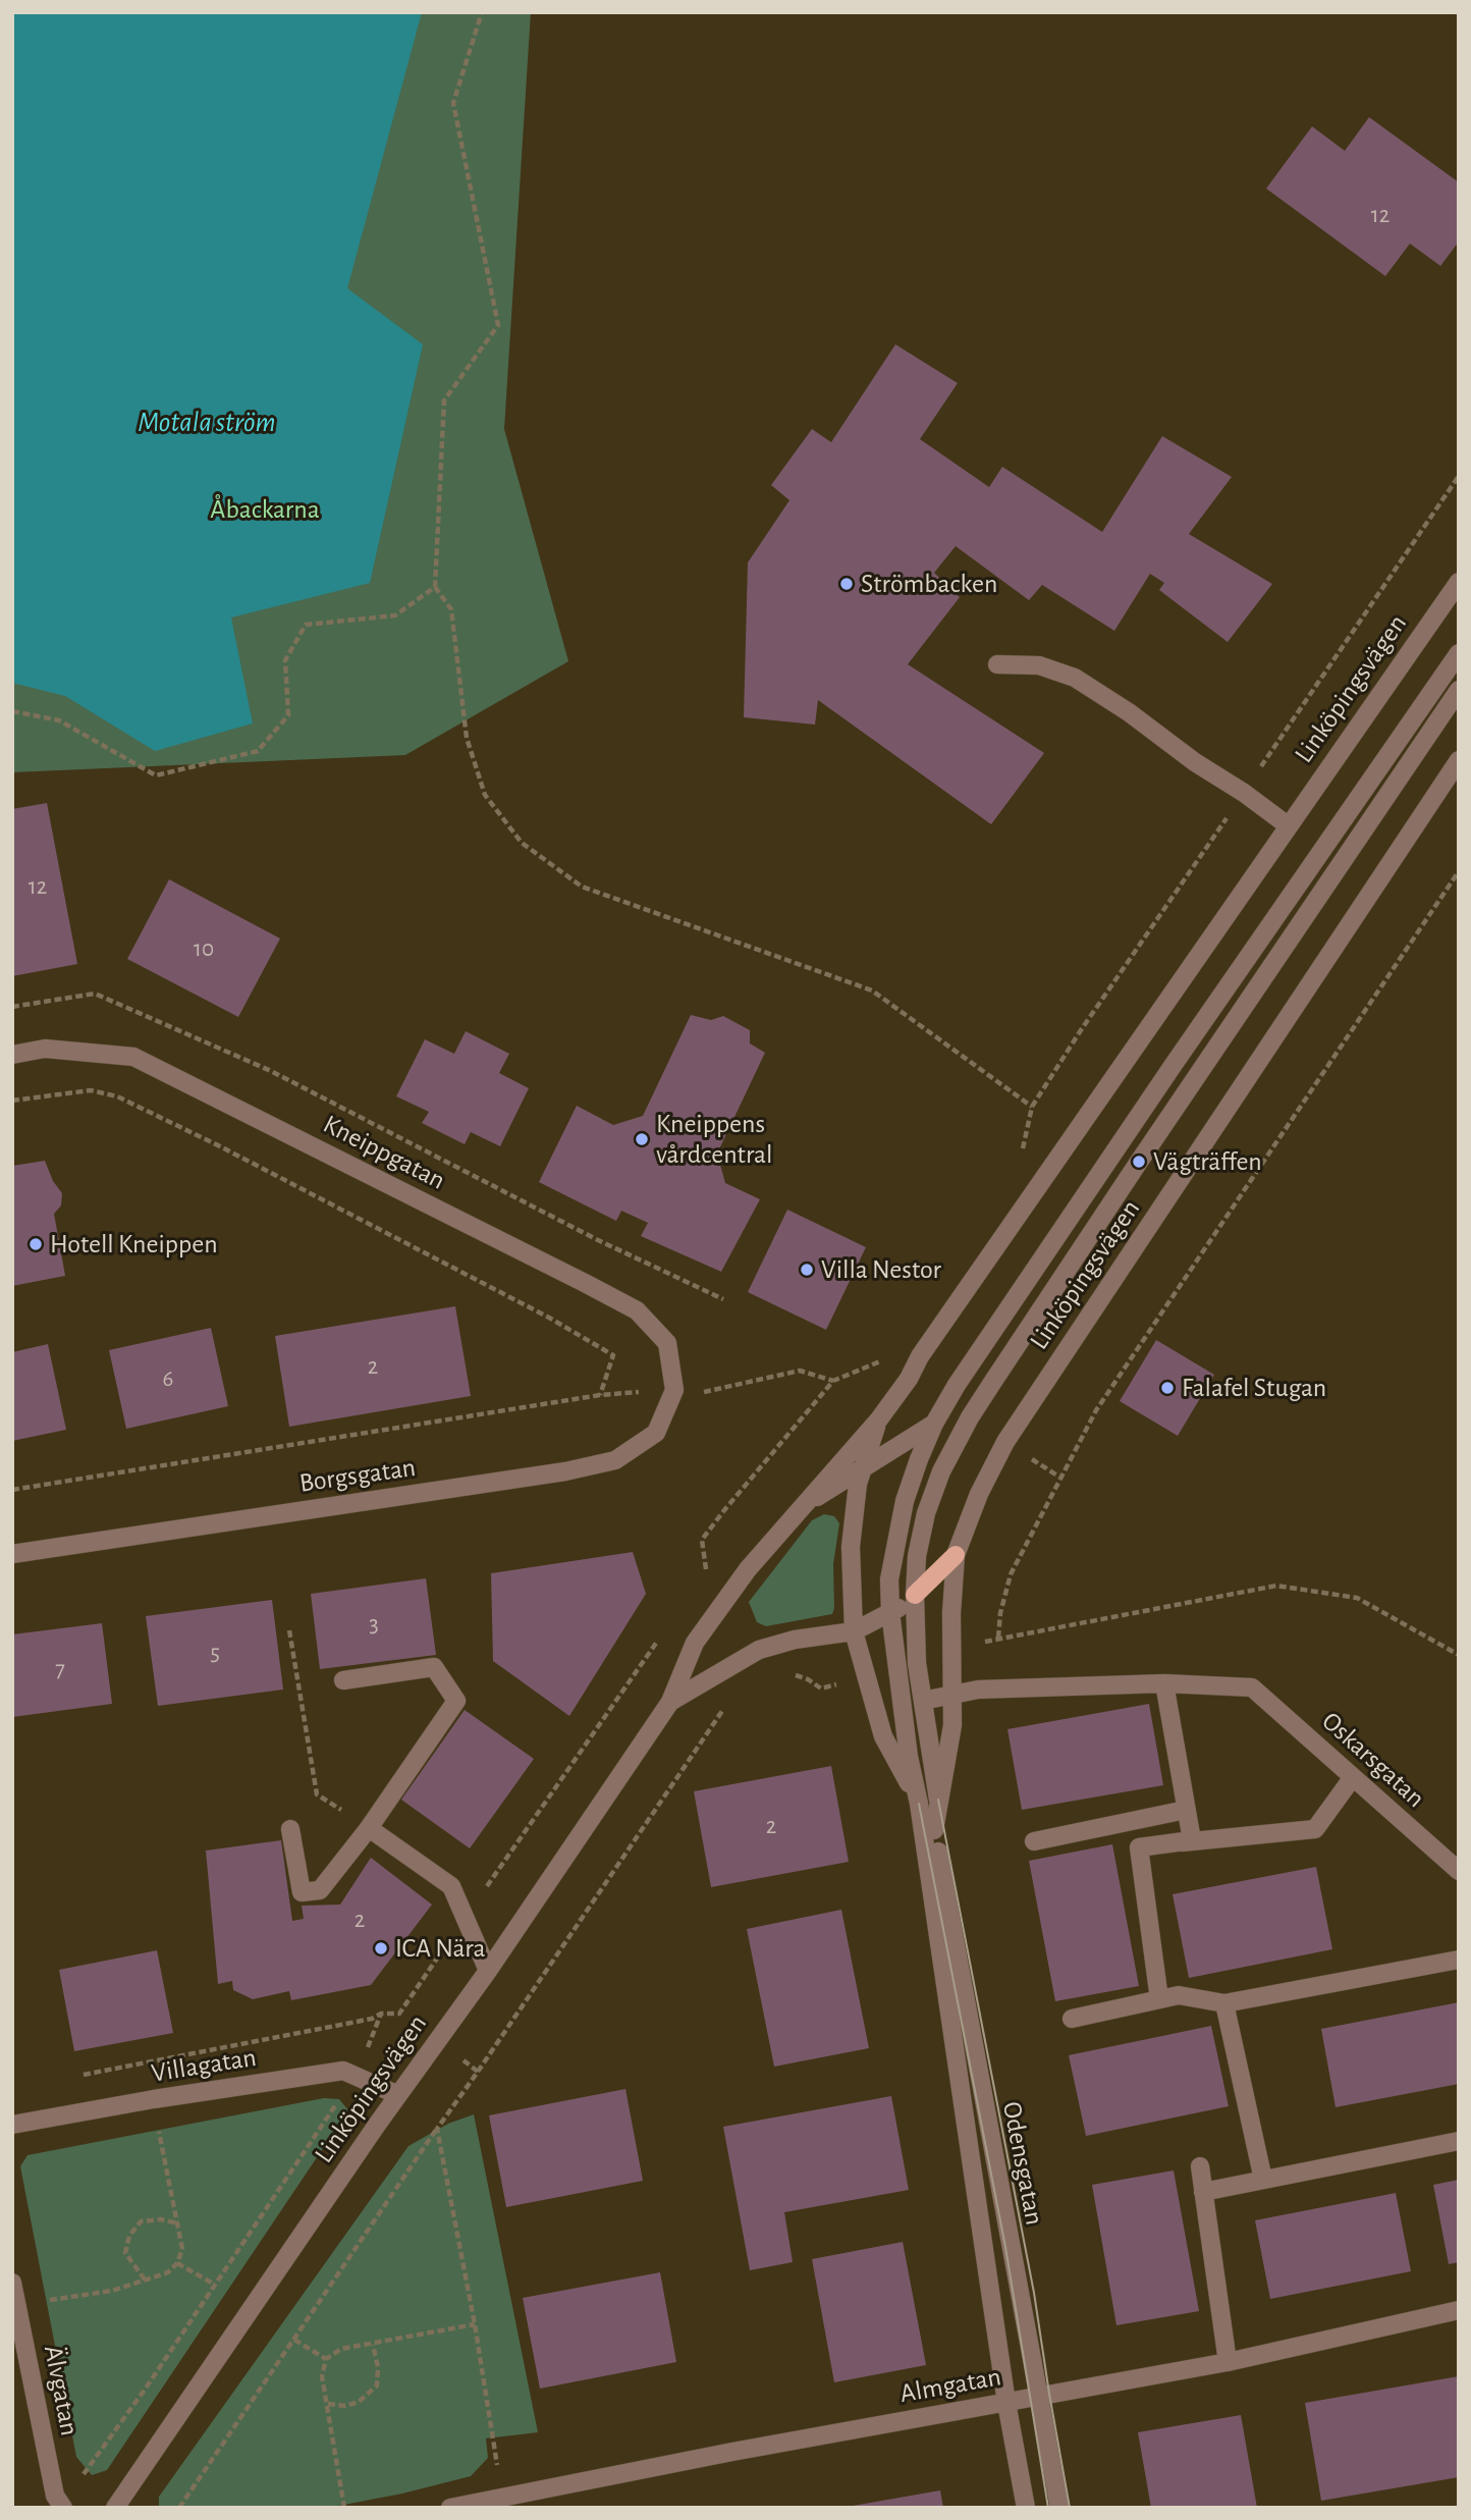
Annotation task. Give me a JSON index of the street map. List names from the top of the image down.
{
  "streets": {
    "main road": ["Linköpingsvägen"],
    "street": [
      "Kneippgatan",
      "Borgsgatan",
      "Oskarsgatan",
      "Villagatan",
      "Odensgatan",
      "Almgatan",
      "Älvgatan"
    ]
  },
  "crossings": [
    ["Linköpingsvägen", "Villagatan"],
    ["Linköpingsvägen", "Odensgatan"],
    ["Kneippgatan", "Borgsgatan"],
    ["Odensgatan", "Almgatan"]
  ],
  "water": ["Motala ström"],
  "parks": ["Åbackarna"],
  "places": [
    "Strömbacken",
    "Kneippens vårdcentral",
    "Vägträffen",
    "Hotell Kneippen",
    "Villa Nestor",
    "Falafel Stugan",
    "ICA Nära"
  ],
  "house_numbers": [
    "12",
    "12",
    "10",
    "2",
    "6",
    "3",
    "5",
    "7",
    "2",
    "2"
  ]
}
